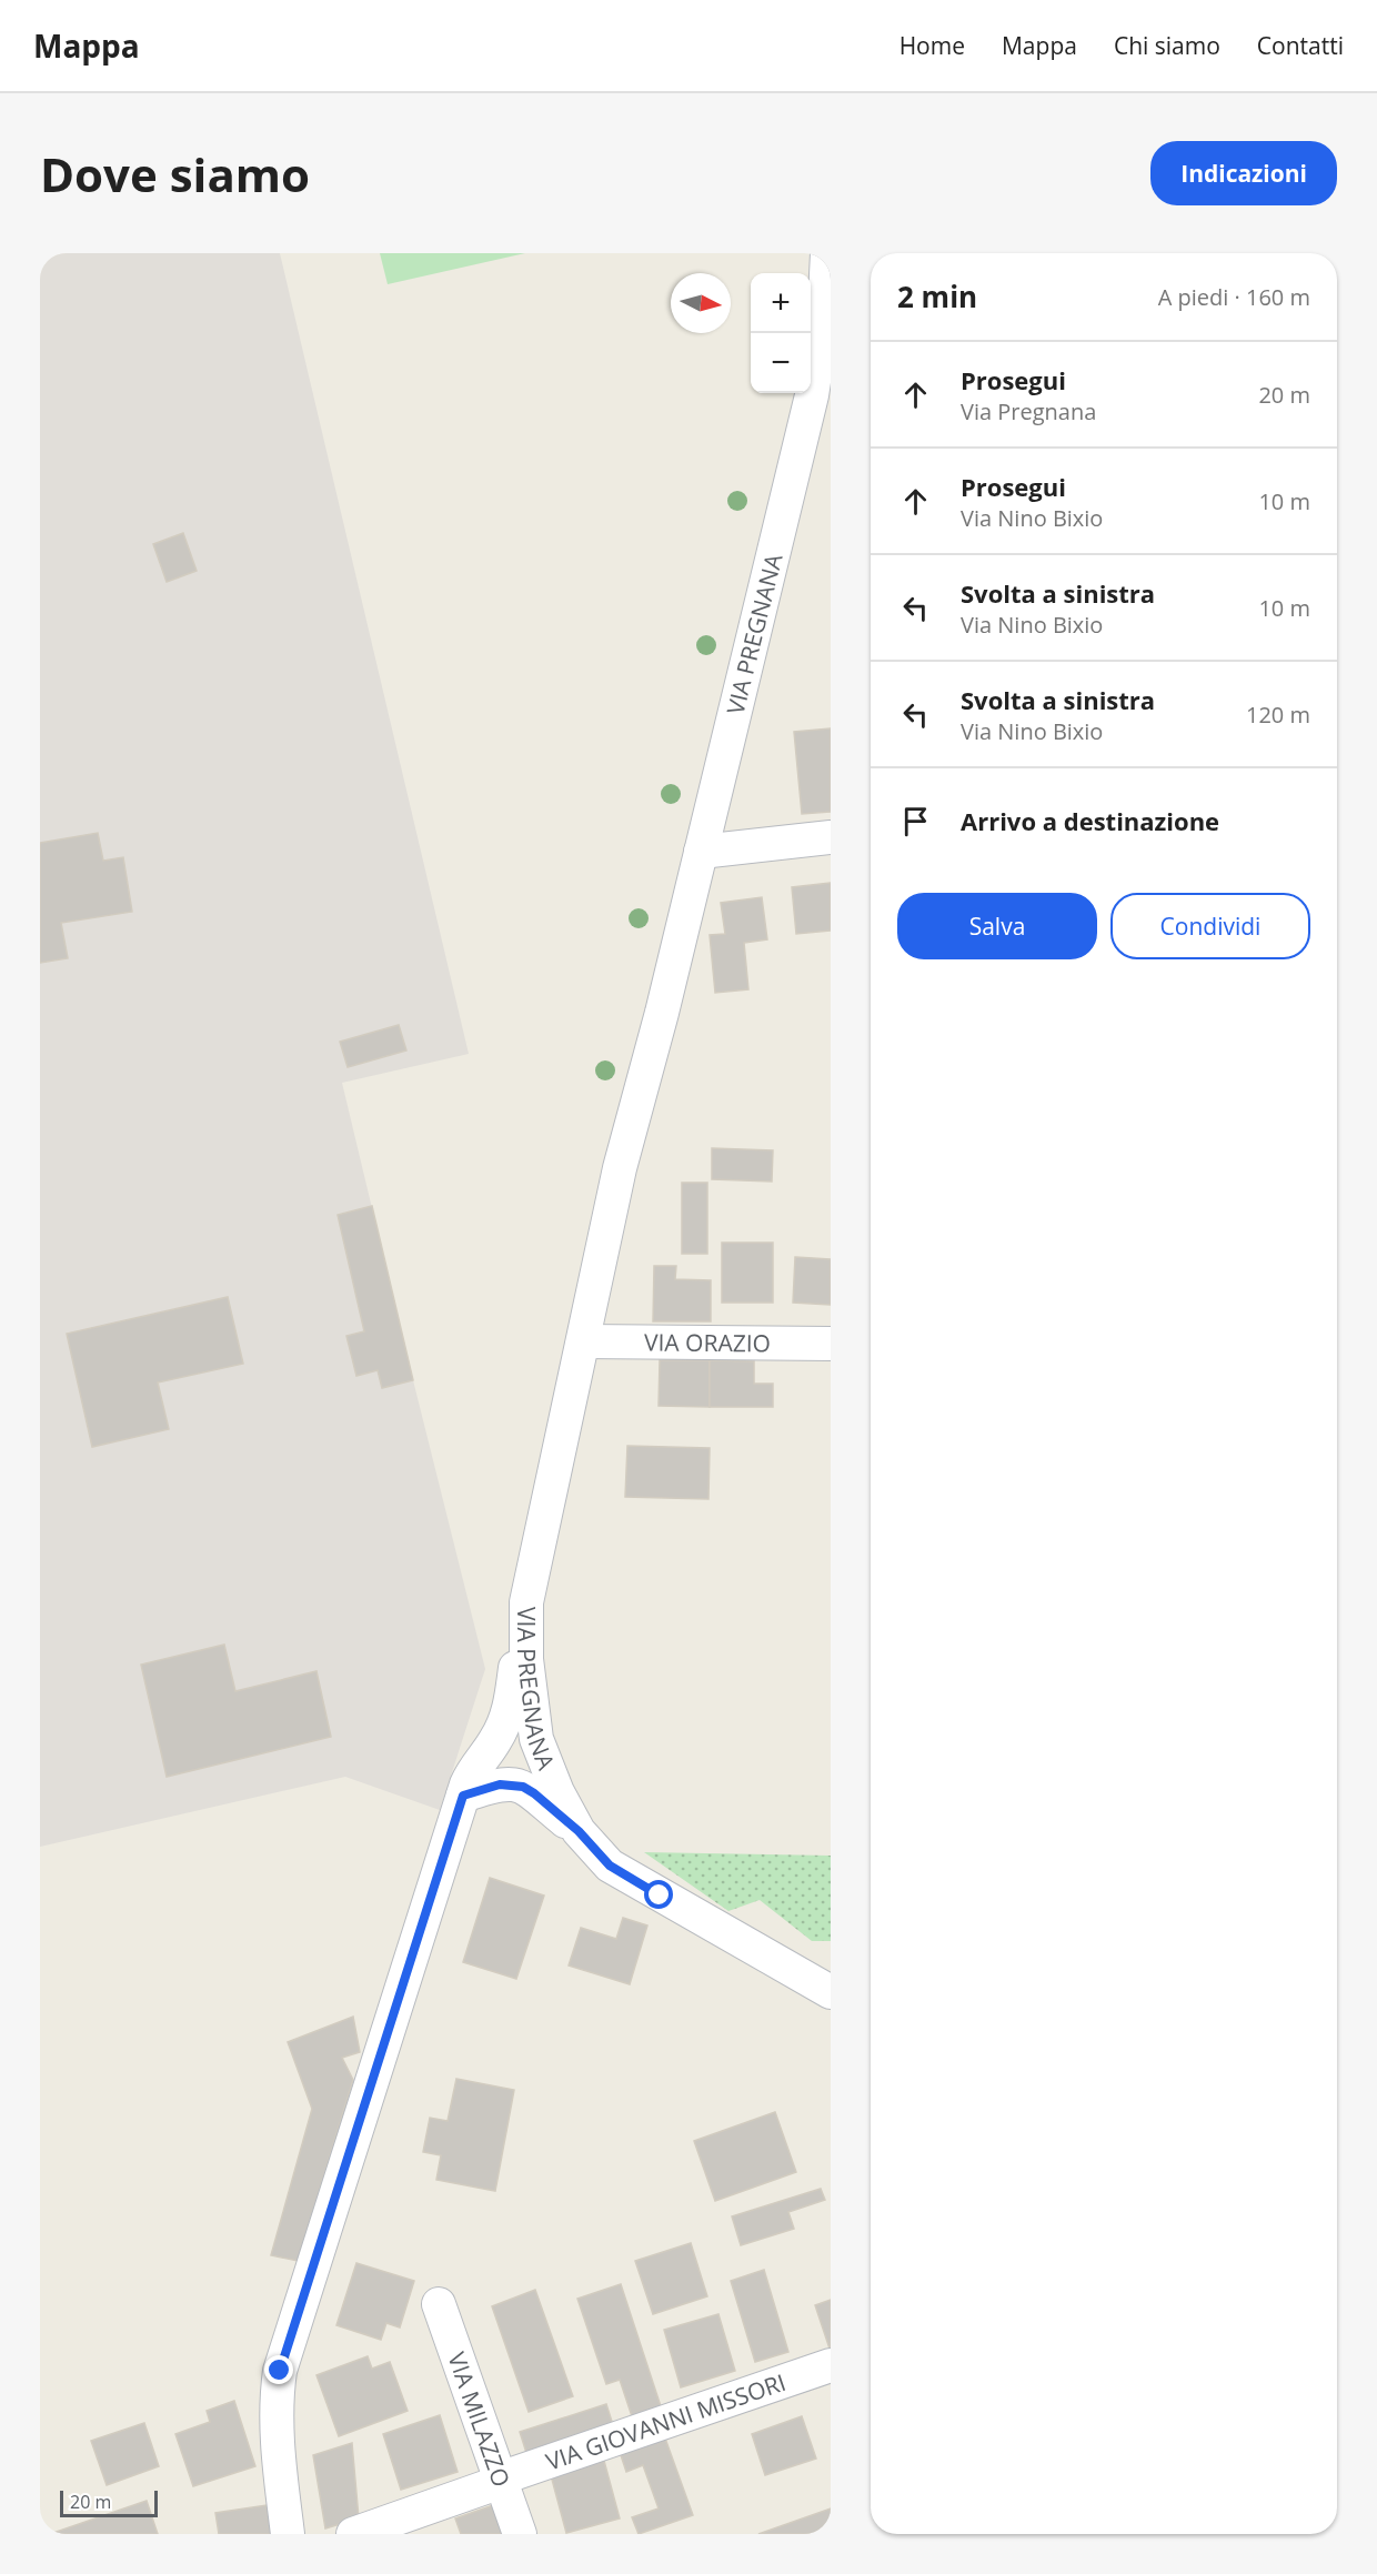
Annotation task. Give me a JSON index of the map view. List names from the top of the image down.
{
  "streets": {
    "street": [
      "VIA PREGNANA",
      "VIA ORAZIO",
      "VIA MILAZZO",
      "VIA GIOVANNI MISSORI"
    ]
  },
  "crossings": [
    ["VIA PREGNANA", "VIA ORAZIO"],
    ["VIA MILAZZO", "VIA GIOVANNI MISSORI"]
  ],
  "scale_bar": "20 m",
  "north": "right",
  "page": {
    "header": "Mappa",
    "nav": [
      "Home",
      "Mappa",
      "Chi siamo",
      "Contatti"
    ],
    "buttons": [
      "Indicazioni",
      ["Salva", "Condividi"]
    ],
    "title": "Dove siamo",
    "heading": ["2 min", "A piedi · 160 m"],
    "map_buttons": ["+", "−"],
    "list": [
      ["Prosegui", "Via Pregnana", "20 m"],
      ["Prosegui", "Via Nino Bixio", "10 m"],
      ["Svolta a sinistra", "Via Nino Bixio", "10 m"],
      ["Svolta a sinistra", "Via Nino Bixio", "120 m"],
      "Arrivo a destinazione"
    ],
    "scale": "20 m"
  }
}
